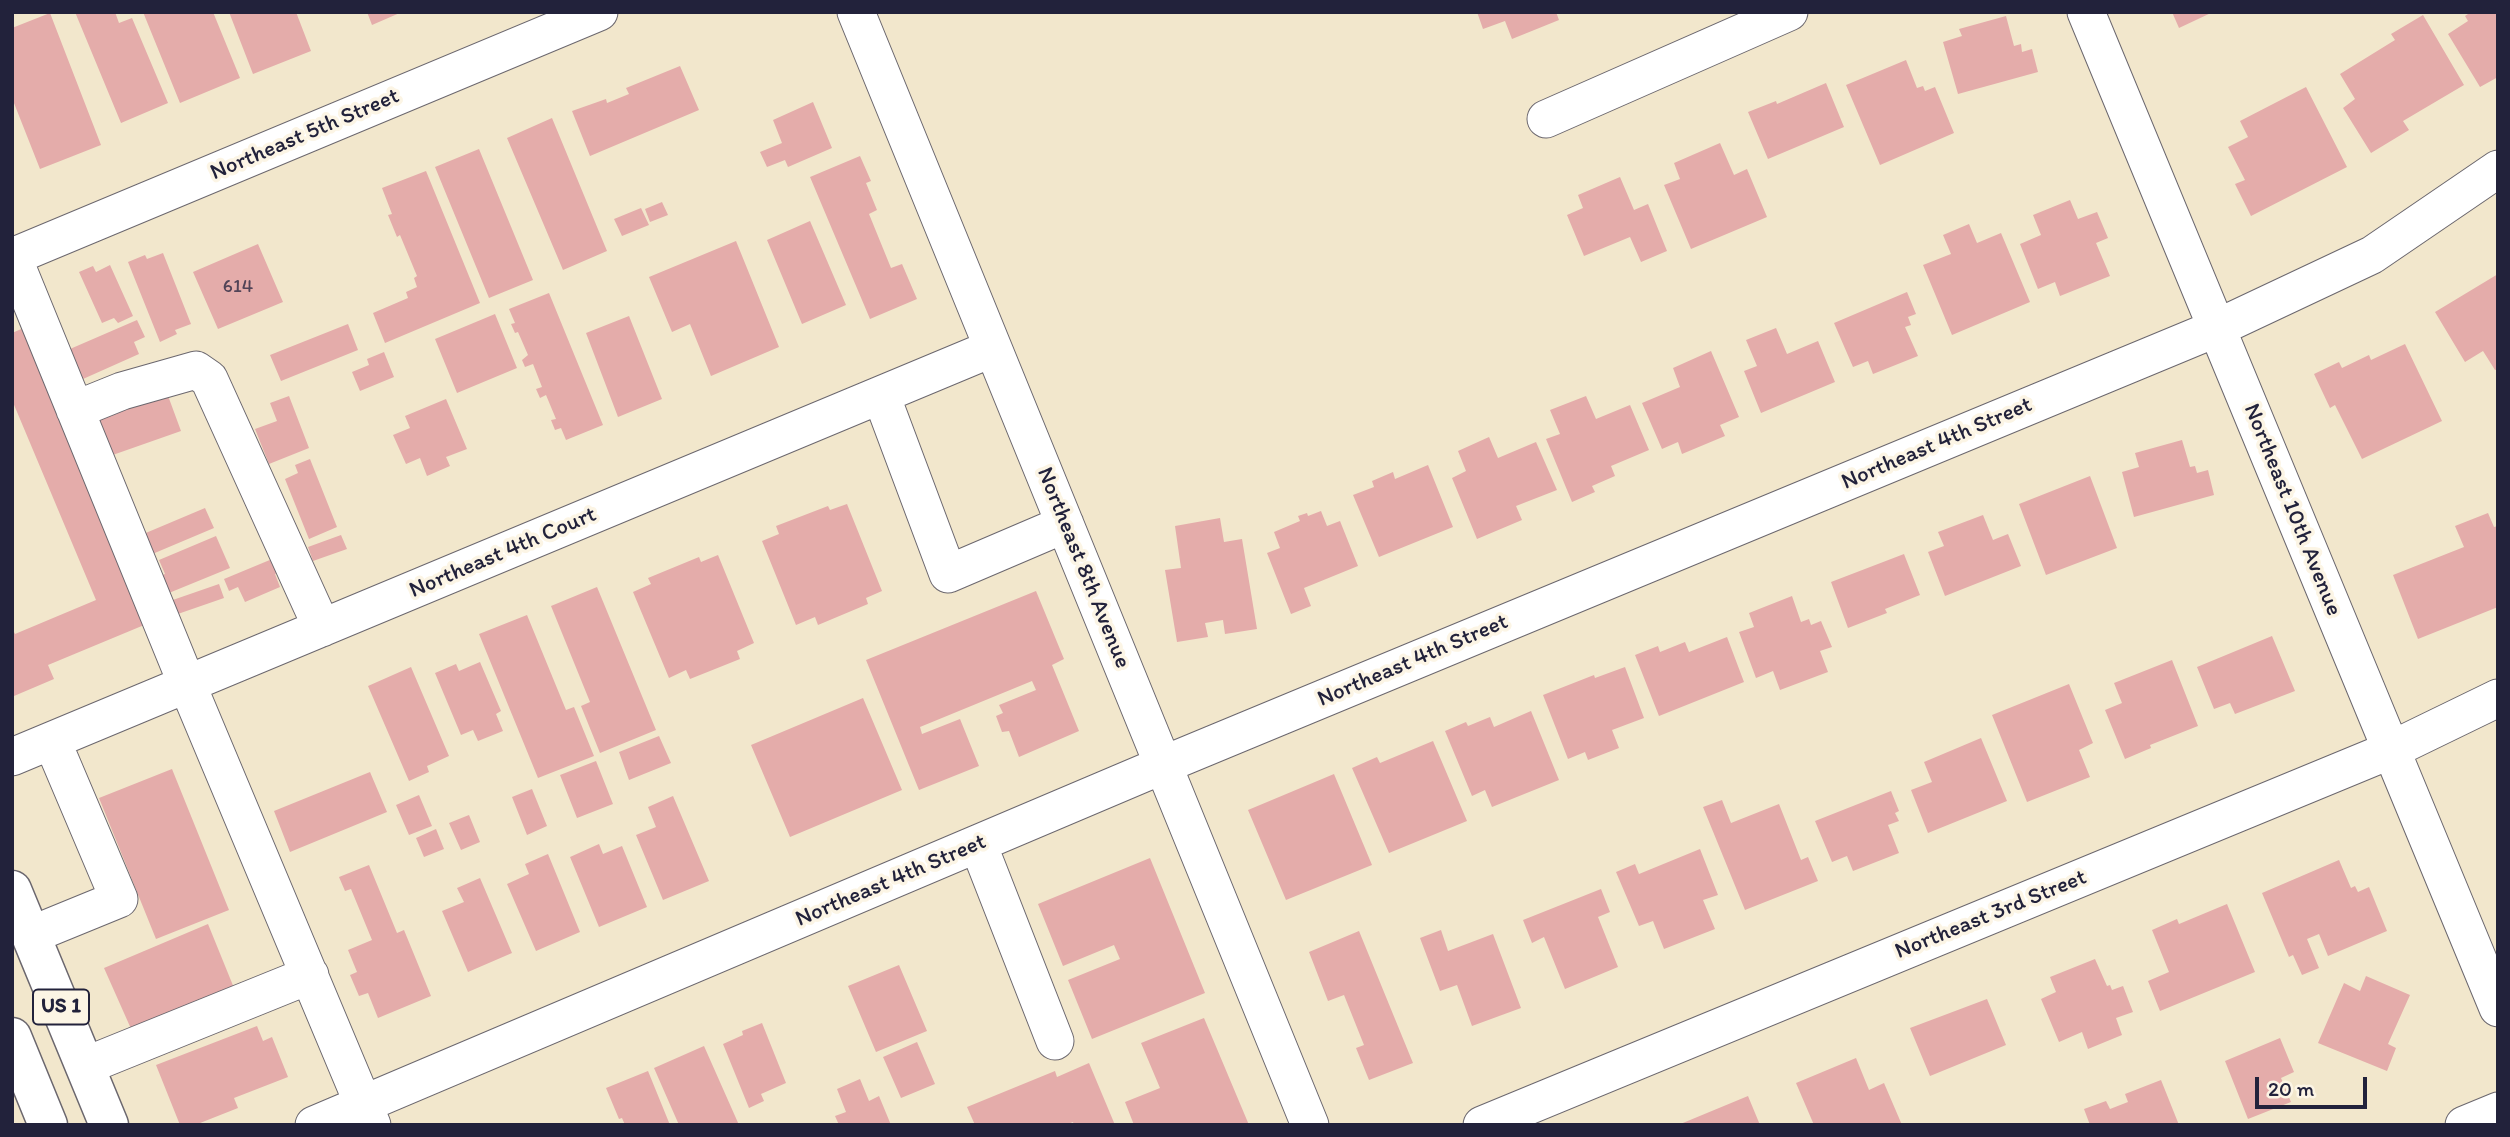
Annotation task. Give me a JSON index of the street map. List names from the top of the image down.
{
  "streets": {
    "main road": ["US 1"],
    "street": [
      "Northeast 5th Street",
      "Northeast 4th Street",
      "Northeast 10th Avenue",
      "Northeast 4th Court",
      "Northeast 8th Avenue",
      "Northeast 3rd Street"
    ]
  },
  "crossings": [
    ["Northeast 4th Street", "Northeast 10th Avenue"],
    ["Northeast 4th Street", "Northeast 8th Avenue"],
    ["Northeast 10th Avenue", "Northeast 3rd Street"],
    ["Northeast 4th Court", "Northeast 8th Avenue"]
  ],
  "house_numbers": ["614"],
  "scale_bar": "20 m"
}
